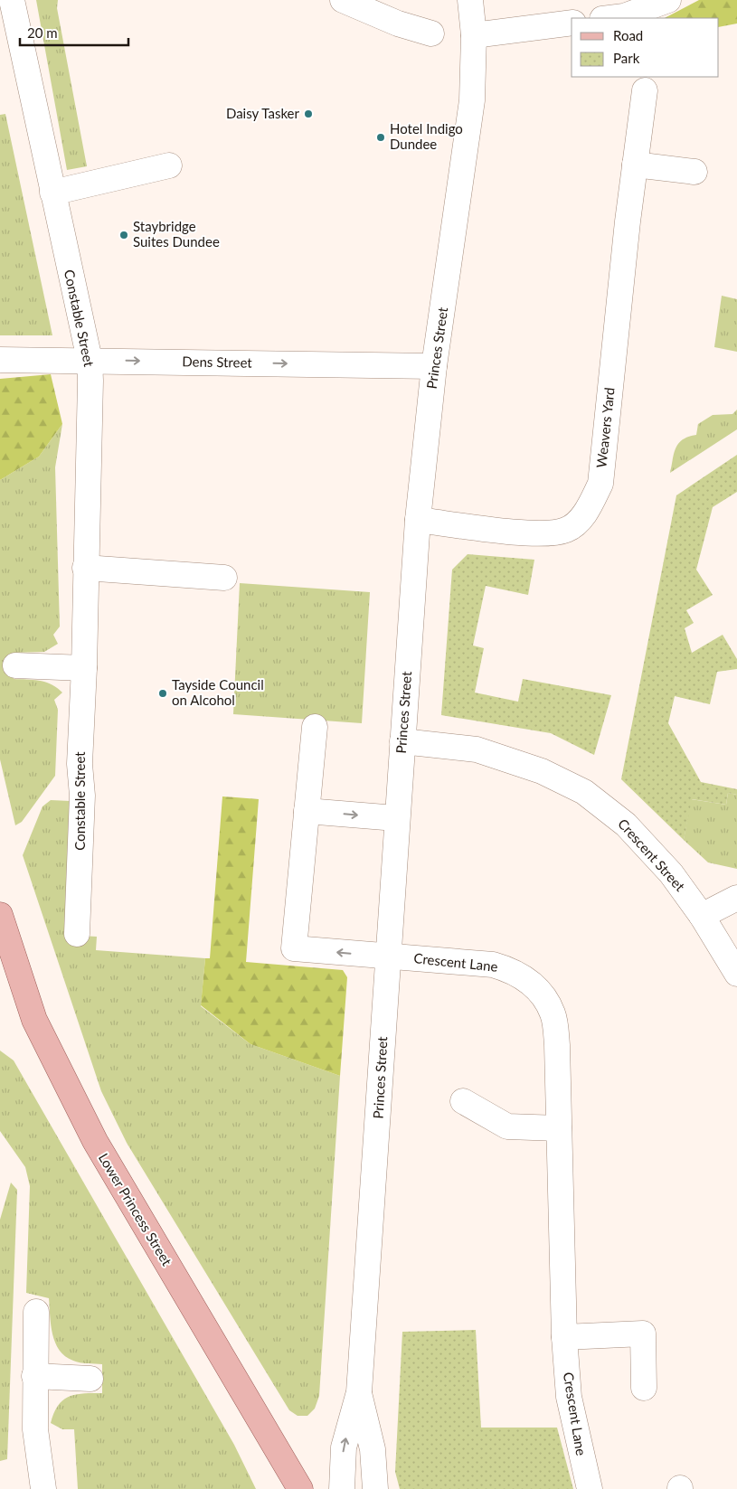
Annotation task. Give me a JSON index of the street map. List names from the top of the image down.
{
  "streets": {
    "main road": ["Lower Princess Street"],
    "street": [
      "Constable Street",
      "Princes Street",
      "Dens Street",
      "Weavers Yard",
      "Crescent Street",
      "Crescent Lane"
    ]
  },
  "crossings": [
    ["Constable Street", "Dens Street"],
    ["Princes Street", "Dens Street"],
    ["Princes Street", "Weavers Yard"],
    ["Princes Street", "Crescent Street"],
    ["Princes Street", "Crescent Lane"]
  ],
  "places": [
    "Daisy Tasker",
    "Hotel Indigo Dundee",
    "Staybridge Suites Dundee",
    "Tayside Council on Alcohol"
  ],
  "legend": ["Road", "Park"],
  "scale_bar": "20 m"
}
